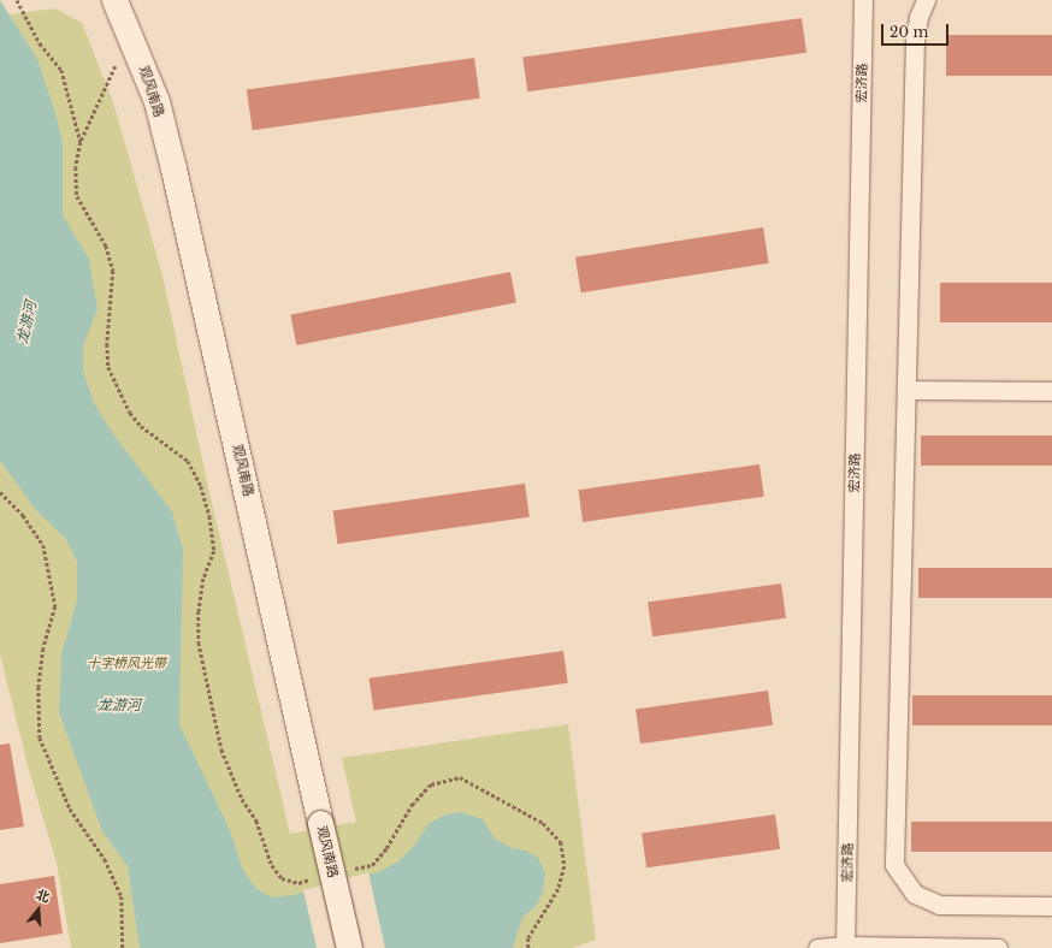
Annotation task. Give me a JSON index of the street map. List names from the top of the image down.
{
  "streets": {
    "street": ["宏济路", "观风南路"]
  },
  "water": ["龙游河"],
  "parks": ["十字桥风光带"],
  "scale_bar": "20 m",
  "north": "top"
}
